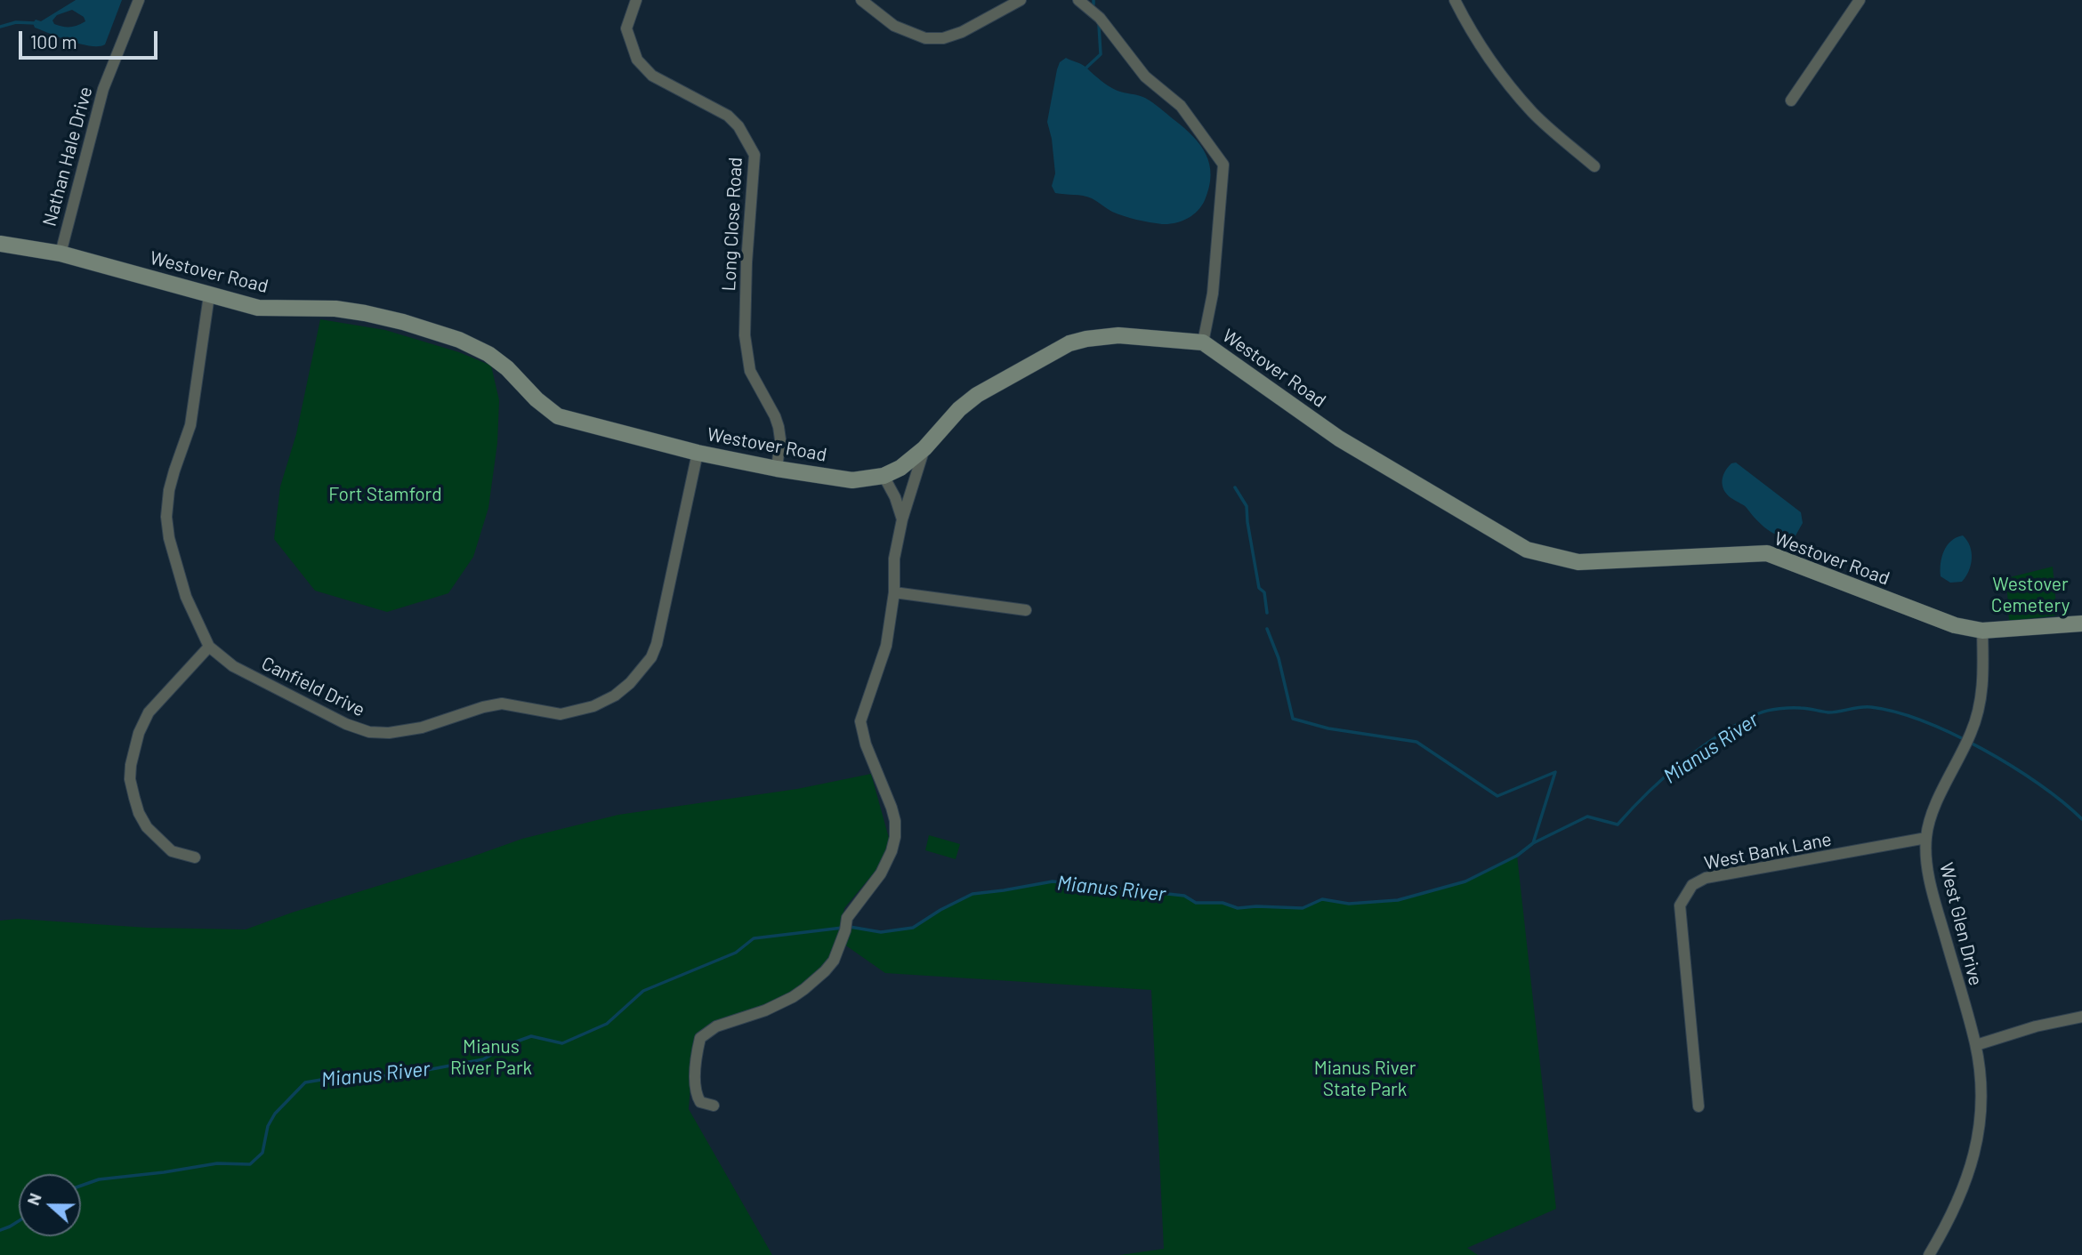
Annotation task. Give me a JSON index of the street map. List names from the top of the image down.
{
  "streets": {
    "street": [
      "Nathan Hale Drive",
      "Long Close Road",
      "Westover Road",
      "Canfield Drive",
      "West Bank Lane",
      "West Glen Drive"
    ]
  },
  "crossings": [
    ["Nathan Hale Drive", "Westover Road"],
    ["Long Close Road", "Westover Road"],
    ["Westover Road", "Canfield Drive"],
    ["Westover Road", "West Glen Drive"],
    ["West Bank Lane", "West Glen Drive"]
  ],
  "water": ["Mianus River"],
  "parks": [
    "Fort Stamford",
    "Westover Cemetery",
    "Mianus River Park",
    "Mianus River State Park"
  ],
  "scale_bar": "100 m",
  "north": "left"
}
